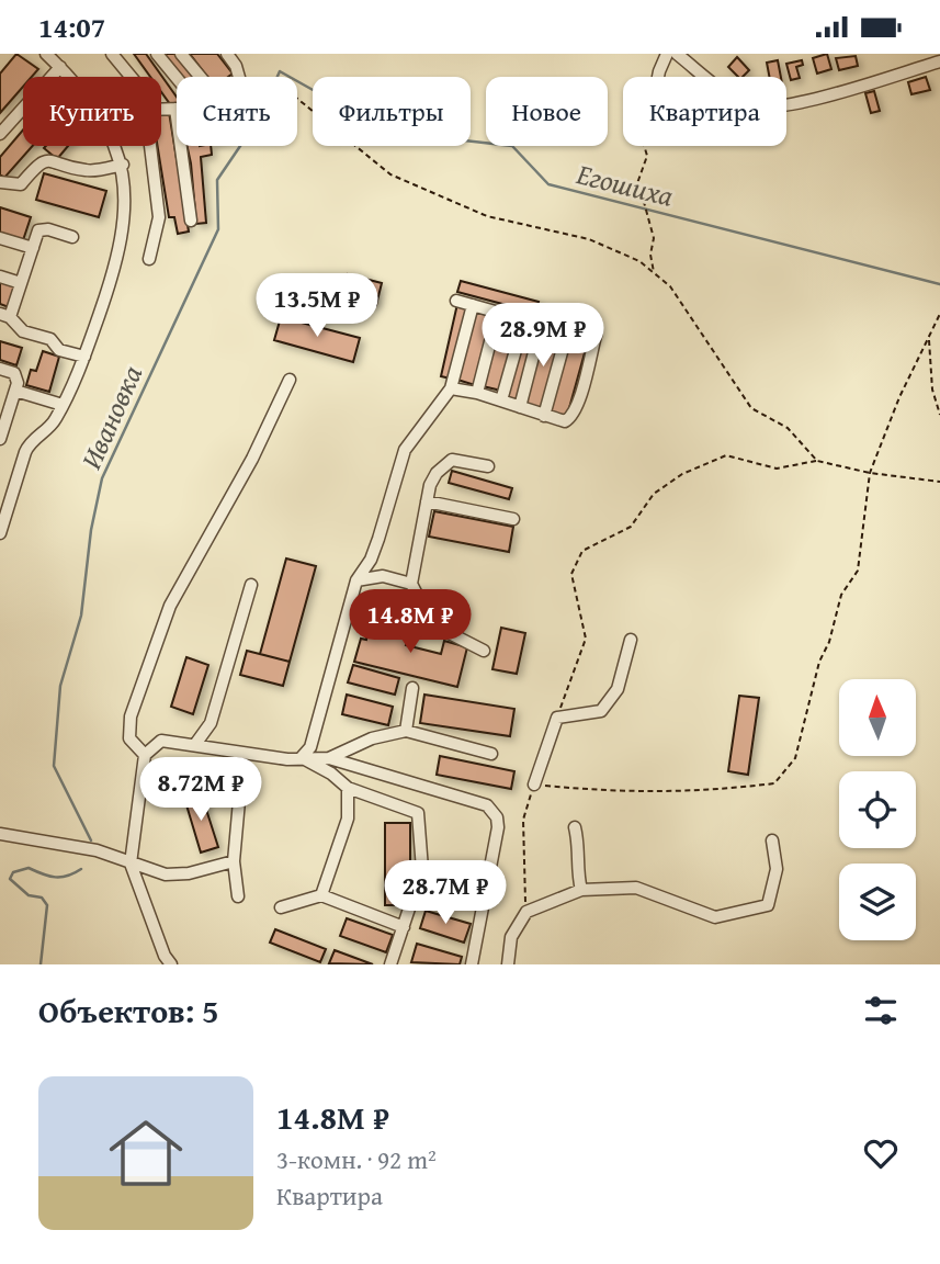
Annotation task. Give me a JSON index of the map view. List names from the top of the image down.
{
  "water": ["Егошиха", "Ивановка"],
  "north": "top",
  "page": {
    "status": "14:07",
    "chip": [
      "Купить",
      "Снять",
      "Фильтры",
      "Новое",
      "Квартира"
    ],
    "price": [
      "13.5M ₽",
      "28.9M ₽",
      "14.8M ₽",
      "8.72M ₽",
      "28.7M ₽"
    ],
    "heading": "Объектов: 5",
    "list": [
      {
        "name": "14.8M ₽",
        "note": "3-комн. · 92 m² · Квартира"
      }
    ]
  }
}
